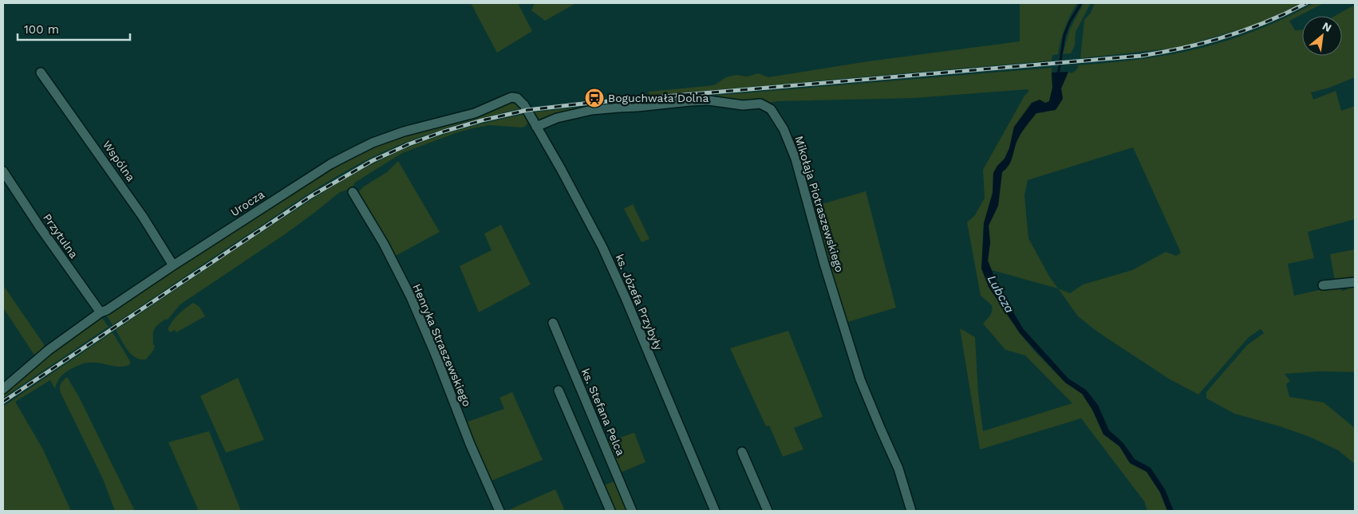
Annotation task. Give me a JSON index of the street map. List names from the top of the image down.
{
  "streets": {
    "street": [
      "Wspólna",
      "Urocza",
      "Mikołaja Piotraszewskiego",
      "Przytulna",
      "ks. Józefa Przybyły",
      "Henryka Straszewskiego",
      "ks. Stefana Pelca"
    ]
  },
  "crossings": [
    ["Wspólna", "Urocza"],
    ["Urocza", "Przytulna"],
    ["Urocza", "ks. Józefa Przybyły"],
    ["Mikołaja Piotraszewskiego", "ks. Józefa Przybyły"]
  ],
  "water": ["Lubcza"],
  "places": {
    "station": ["Boguchwała Dolna"]
  },
  "scale_bar": "100 m",
  "north": "top right"
}
